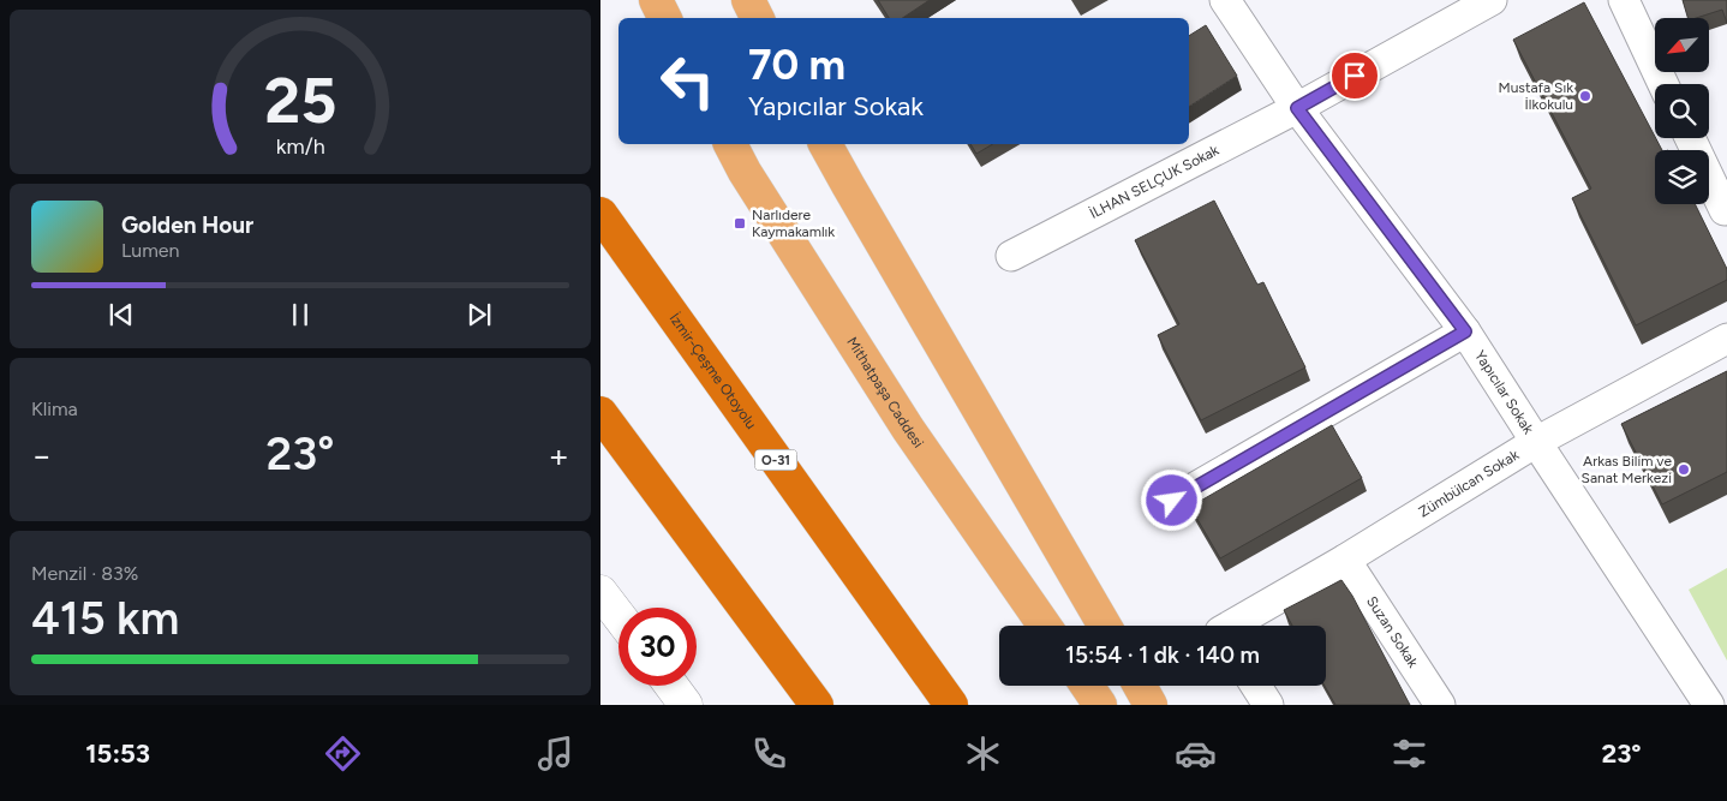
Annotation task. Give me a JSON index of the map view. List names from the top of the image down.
{
  "streets": {
    "highway": ["İzmir-Çeşme Otoyolu", "O-31"],
    "main road": ["Mithatpaşa Caddesi"],
    "street": [
      "İLHAN SELÇUK Sokak",
      "Yapıcılar Sokak",
      "Zümbülcan Sokak",
      "Suzan Sokak"
    ]
  },
  "crossings": [
    ["İLHAN SELÇUK Sokak", "Yapıcılar Sokak"],
    ["Yapıcılar Sokak", "Zümbülcan Sokak"],
    ["Zümbülcan Sokak", "Suzan Sokak"]
  ],
  "places": {
    "other": ["Mustafa Sık İlkokulu", "Arkas Bilim ve Sanat Merkezi"],
    "transit": ["Narlıdere Kaymakamlık"]
  },
  "north": "bottom left",
  "page": {
    "turn": ["70 m", "Yapıcılar Sokak"],
    "song": ["Golden Hour", "Lumen"],
    "tile": [
      "Klima",
      ["Menzil · 83%", "415 km"]
    ],
    "heat": ["−", "23°", "+"],
    "limit": "30",
    "trip": "15:54 · 1 dk · 140 m",
    "tabs": ["15:53", "23°"],
    "gauge": ["25", "km/h"]
  }
}
